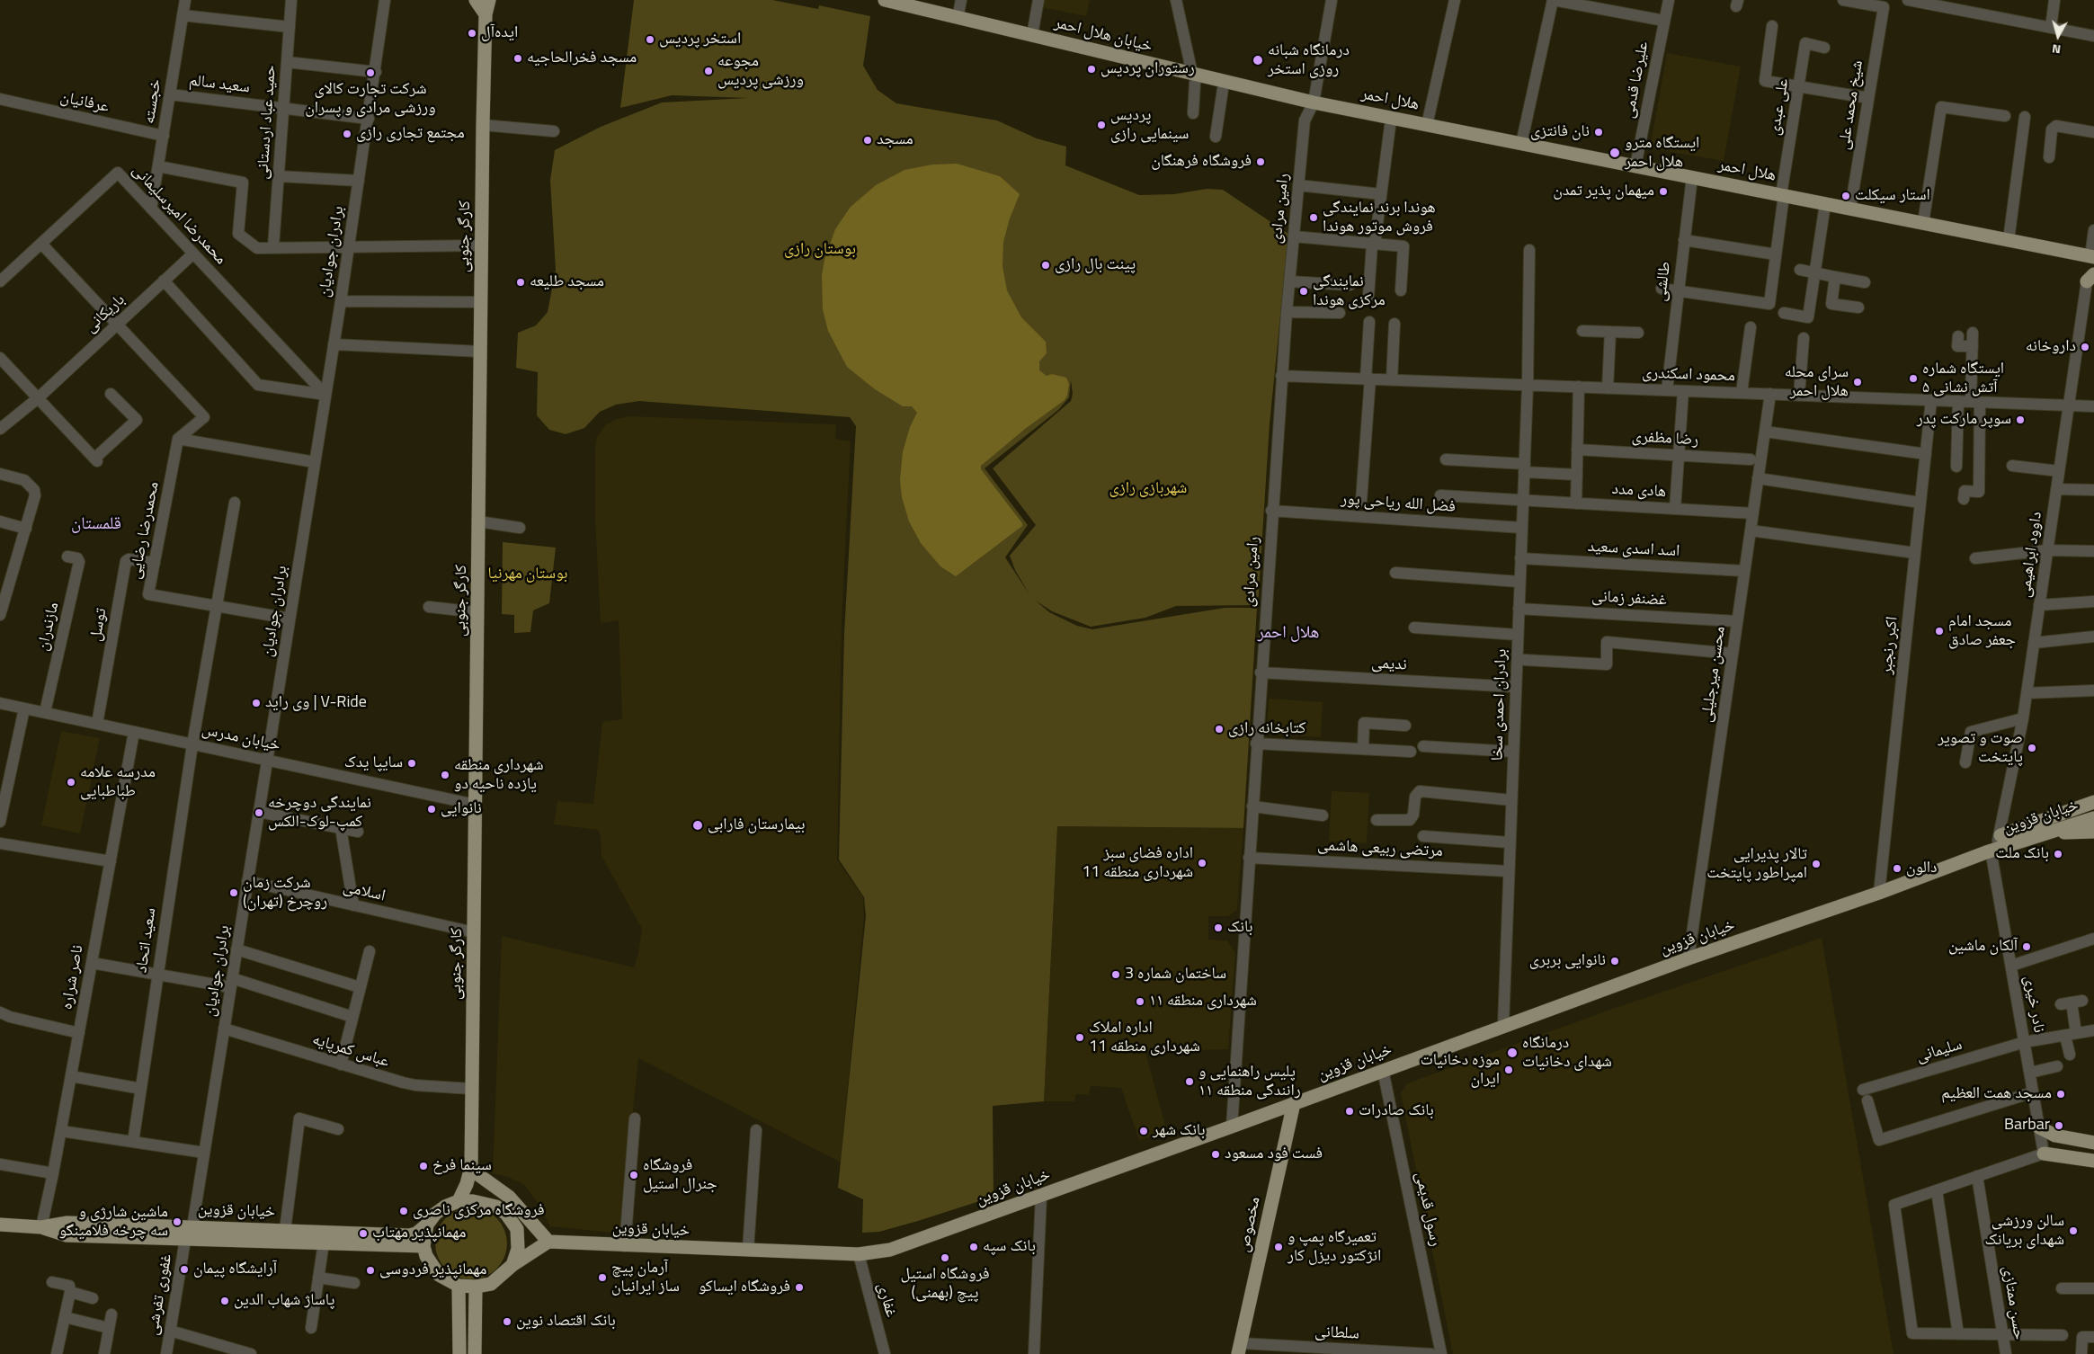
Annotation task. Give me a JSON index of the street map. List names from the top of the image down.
{
  "streets": {
    "main road": [
      "خیابان هلال احمر",
      "هلال احمر",
      "کارگر جنوبی",
      "خیابان قزوین",
      "مخصوص"
    ],
    "street": [
      "علیرضا قدمی",
      "سعید سالم",
      "خجسته",
      "عرفانیان",
      "شیخ محمد علی",
      "علی عبدی",
      "حمید عباد اردستانی",
      "رامین مرادی",
      "محمدرضا امیرسلیمانی",
      "برادران جوادیان",
      "طالشی",
      "باریکانی",
      "محمود اسکندری",
      "رضا مظفری",
      "هادی مدد",
      "فضل الله ریاحی پور",
      "محمدرضا رضایی",
      "اسد اسدی سعید",
      "داوود ابراهیمی",
      "غضنفر زمانی",
      "توسل",
      "مازندران",
      "اکبر رنجبر",
      "ندیمی",
      "محسن میرجلیلی",
      "برادران احمدی سخا",
      "خیابان مدرس",
      "مرتضی ربیعی هاشمی",
      "اسلامی",
      "سعید اتحاد",
      "ناصر شراره",
      "نادر خیری",
      "عباس کمرپایه",
      "سلیمانی",
      "رسول قدیمی",
      "غفوری تفرشی",
      "غفاری",
      "حسن ممتازی",
      "سلطانی"
    ]
  },
  "crossings": [
    ["خیابان هلال احمر", "هلال احمر"],
    ["خیابان هلال احمر", "رامین مرادی"],
    ["علیرضا قدمی", "هلال احمر"],
    ["سعید سالم", "خجسته"],
    ["سعید سالم", "حمید عباد اردستانی"],
    ["سعید سالم", "برادران جوادیان"],
    ["هلال احمر", "شیخ محمد علی"],
    ["هلال احمر", "علی عبدی"],
    ["هلال احمر", "رامین مرادی"],
    ["هلال احمر", "طالشی"],
    ["خجسته", "عرفانیان"],
    ["خجسته", "محمدرضا امیرسلیمانی"],
    ["علی عبدی", "طالشی"],
    ["رامین مرادی", "محمود اسکندری"],
    ["رامین مرادی", "فضل الله ریاحی پور"],
    ["رامین مرادی", "ندیمی"],
    ["رامین مرادی", "خیابان قزوین"],
    ["رامین مرادی", "مرتضی ربیعی هاشمی"],
    ["محمدرضا امیرسلیمانی", "برادران جوادیان"],
    ["محمدرضا امیرسلیمانی", "باریکانی"],
    ["کارگر جنوبی", "خیابان مدرس"],
    ["کارگر جنوبی", "خیابان قزوین"],
    ["کارگر جنوبی", "اسلامی"],
    ["کارگر جنوبی", "عباس کمرپایه"],
    ["برادران جوادیان", "محمدرضا رضایی"],
    ["برادران جوادیان", "خیابان مدرس"],
    ["برادران جوادیان", "خیابان قزوین"],
    ["برادران جوادیان", "اسلامی"],
    ["برادران جوادیان", "عباس کمرپایه"],
    ["طالشی", "محمود اسکندری"],
    ["محمود اسکندری", "داوود ابراهیمی"],
    ["محمود اسکندری", "اکبر رنجبر"],
    ["محمود اسکندری", "محسن میرجلیلی"],
    ["محمود اسکندری", "برادران احمدی سخا"],
    ["هادی مدد", "محسن میرجلیلی"],
    ["هادی مدد", "برادران احمدی سخا"],
    ["فضل الله ریاحی پور", "برادران احمدی سخا"],
    ["محمدرضا رضایی", "توسل"],
    ["محمدرضا رضایی", "سعید اتحاد"],
    ["اسد اسدی سعید", "محسن میرجلیلی"],
    ["اسد اسدی سعید", "برادران احمدی سخا"],
    ["داوود ابراهیمی", "خیابان قزوین"],
    ["داوود ابراهیمی", "نادر خیری"],
    ["غضنفر زمانی", "محسن میرجلیلی"],
    ["غضنفر زمانی", "برادران احمدی سخا"],
    ["توسل", "خیابان مدرس"],
    ["مازندران", "خیابان مدرس"],
    ["اکبر رنجبر", "خیابان قزوین"],
    ["ندیمی", "برادران احمدی سخا"],
    ["محسن میرجلیلی", "خیابان قزوین"],
    ["برادران احمدی سخا", "خیابان قزوین"],
    ["برادران احمدی سخا", "مرتضی ربیعی هاشمی"],
    ["خیابان مدرس", "سعید اتحاد"],
    ["خیابان مدرس", "ناصر شراره"],
    ["خیابان قزوین", "ناصر شراره"],
    ["خیابان قزوین", "نادر خیری"],
    ["خیابان قزوین", "رسول قدیمی"],
    ["خیابان قزوین", "مخصوص"],
    ["خیابان قزوین", "غفوری تفرشی"],
    ["خیابان قزوین", "غفاری"],
    ["نادر خیری", "سلیمانی"],
    ["مخصوص", "سلطانی"]
  ],
  "districts": ["قلمستان", "هلال احمر"],
  "parks": ["بوستان رازی", "شهربازی رازی", "بوستان مهرنیا"],
  "places": [
    "ایده‌آل",
    "استخر پردیس",
    "مسجد فخرالحاجیه",
    "درمانگاه شبانه روزی استخر",
    "رستوران پردیس",
    "مجوعه ورزشی پردیس",
    "شرکت تجارت کالای ورزشی مرادی و پسران",
    "پردیس سینمایی رازی",
    "نان فانتزی",
    "مجتمع تجاری رازی",
    "مسجد",
    "ایستگاه مترو هلال احمر",
    "فروشگاه فرهنگان",
    "میهمان پذیر تمدن",
    "استار سیکلت",
    "هوندا برند نمایندگی فروش موتور هوندا",
    "پینت بال رازی",
    "مسجد طلیعه",
    "نمایندگی مرکزی هوندا",
    "داروخانه",
    "ایستگاه شماره ۵ آتش نشانی",
    "سرای محله هلال احمر",
    "سوپر مارکت پدر",
    "مسجد امام جعفر صادق",
    "وی راید | V-Ride",
    "کتابخانه رازی",
    "صوت و تصویر پایتخت",
    "سایپا یدک",
    "شهرداری منطقه یازده ناحیه دو",
    "مدرسه علامه طباطبایی",
    "نانوایی",
    "نمایندگی دوچرخه کمپ-لوک-الکس",
    "بیمارستان فارابی",
    "بانک ملت",
    "اداره فضای سبز شهرداری منطقه 11",
    "تالار پذیرایی امپراطور پایتخت",
    "دالون",
    "شرکت زمان روچرخ (تهران)",
    "بانک",
    "آلکان ماشین",
    "نانوایی بربری",
    "ساختمان شماره 3",
    "شهرداری منطقه ۱۱",
    "اداره املاک شهرداری منطقه 11",
    "درمانگاه شهدای دخانیات",
    "موزه دخانیات ایران",
    "پلیس راهنمایی و رانندگی منطقه ۱۱",
    "مسجد همت العظیم",
    "بانک صادرات",
    "Barbar",
    "بانک شهر",
    "فست فود مسعود",
    "سینما فرخ",
    "فروشگاه جنرال استیل",
    "فروشگاه مرکزی ناصری",
    "ماشین شارژی و سه چرخه فلامینگو",
    "سالن ورزشی شهدای بریانک",
    "مهمانپذیر مهتاب",
    "بانک سپه",
    "تعمیرگاه پمپ و انژکتور دیزل کار",
    "فروشگاه استیل پیچ (بهمنی)",
    "آرایشگاه پیمان",
    "مهمانپذیر فردوسی",
    "آرمان پیچ ساز ایرانیان",
    "فروشگاه ایساکو",
    "پاساژ شهاب الدین",
    "بانک اقتصاد نوین"
  ],
  "north": "bottom"
}
